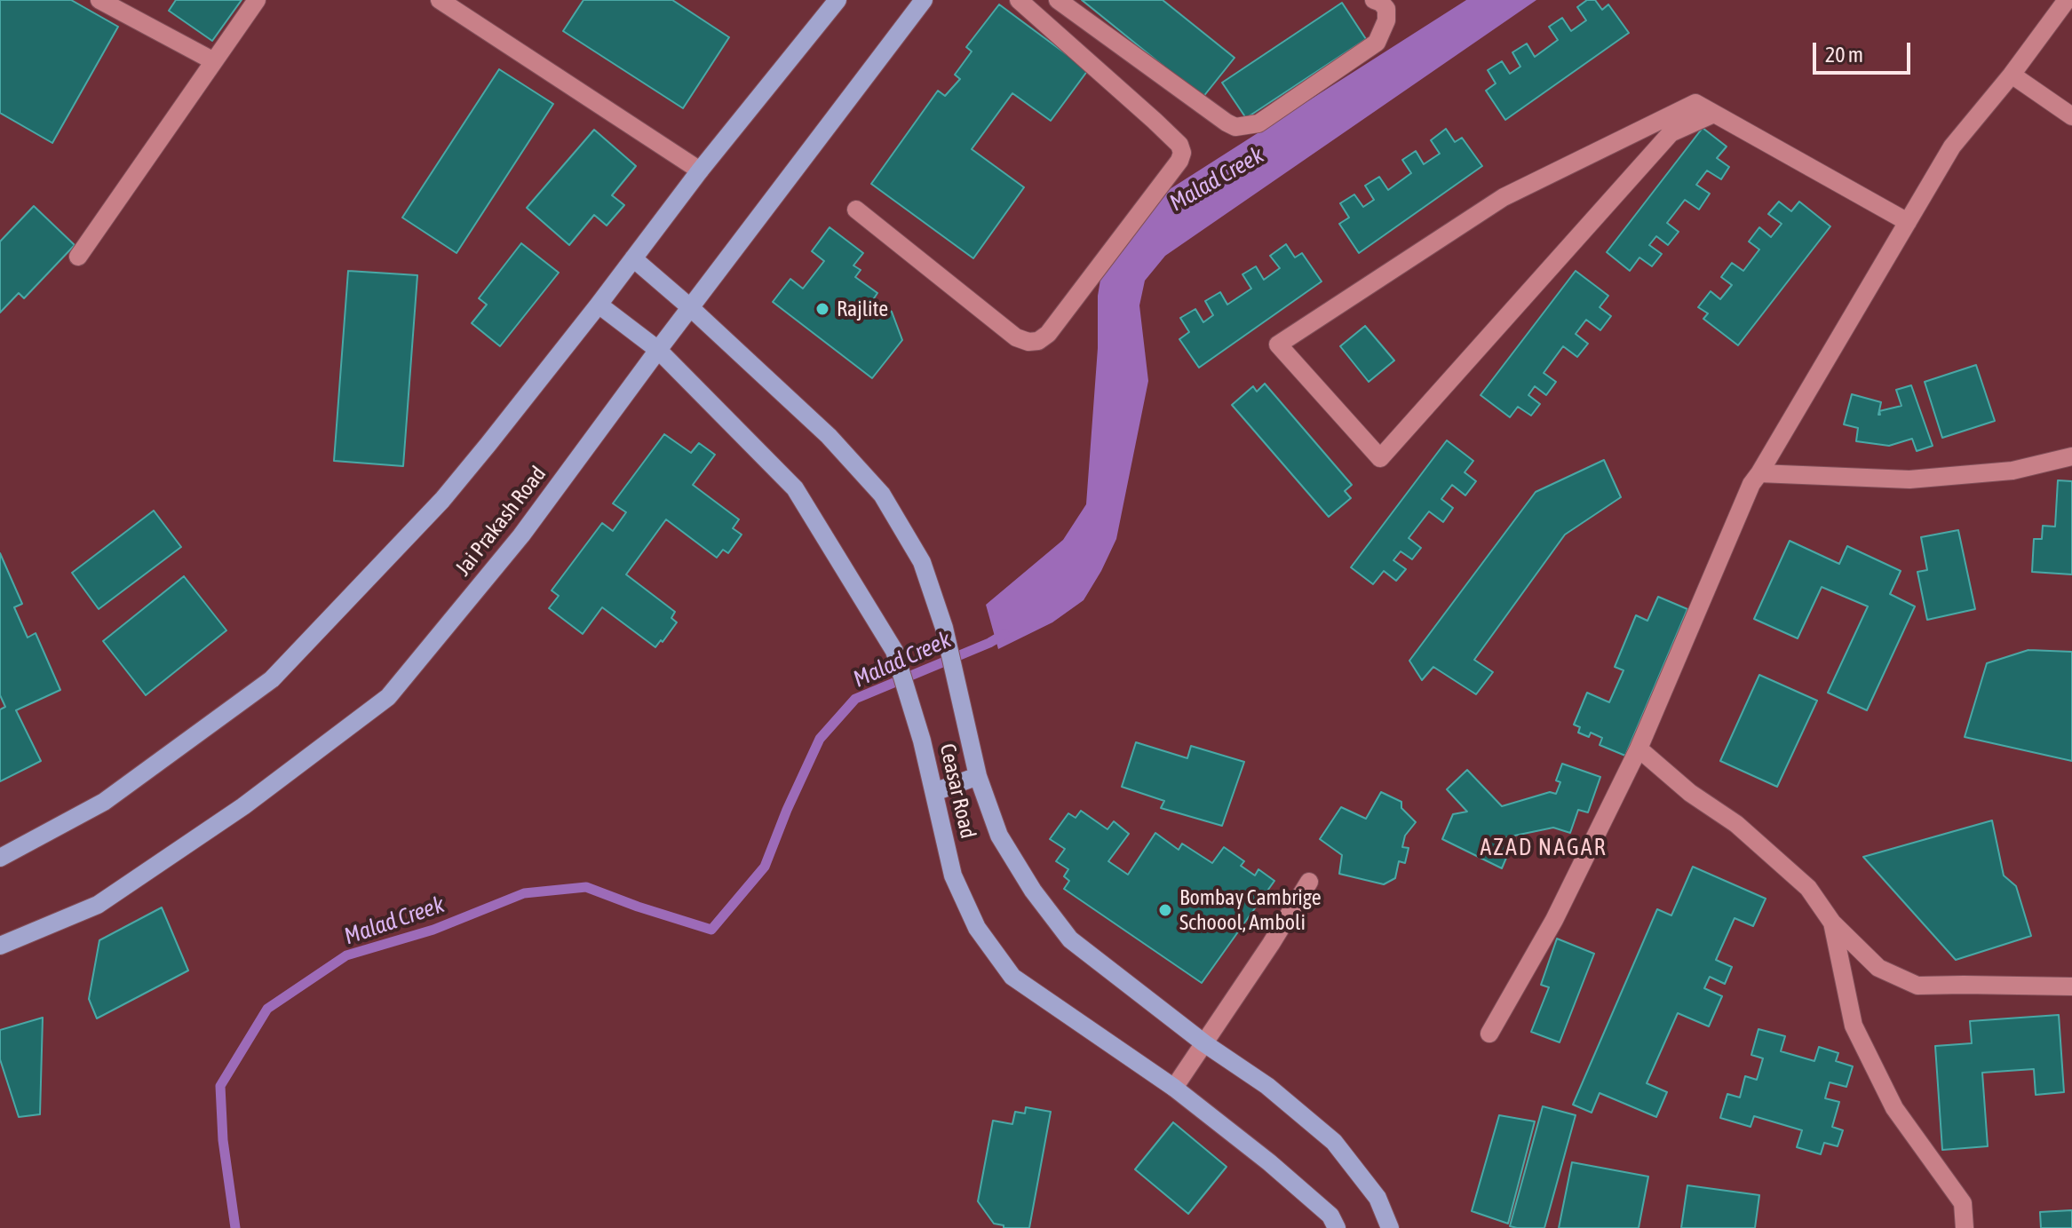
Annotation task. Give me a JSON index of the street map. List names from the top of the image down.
{
  "streets": {
    "main road": ["Jai Prakash Road", "Ceasar Road"]
  },
  "crossings": [
    ["Jai Prakash Road", "Ceasar Road"]
  ],
  "districts": ["AZAD NAGAR"],
  "water": ["Malad Creek"],
  "places": ["Rajlite", "Bombay Cambrige Schoool, Amboli"],
  "scale_bar": "20 m"
}
